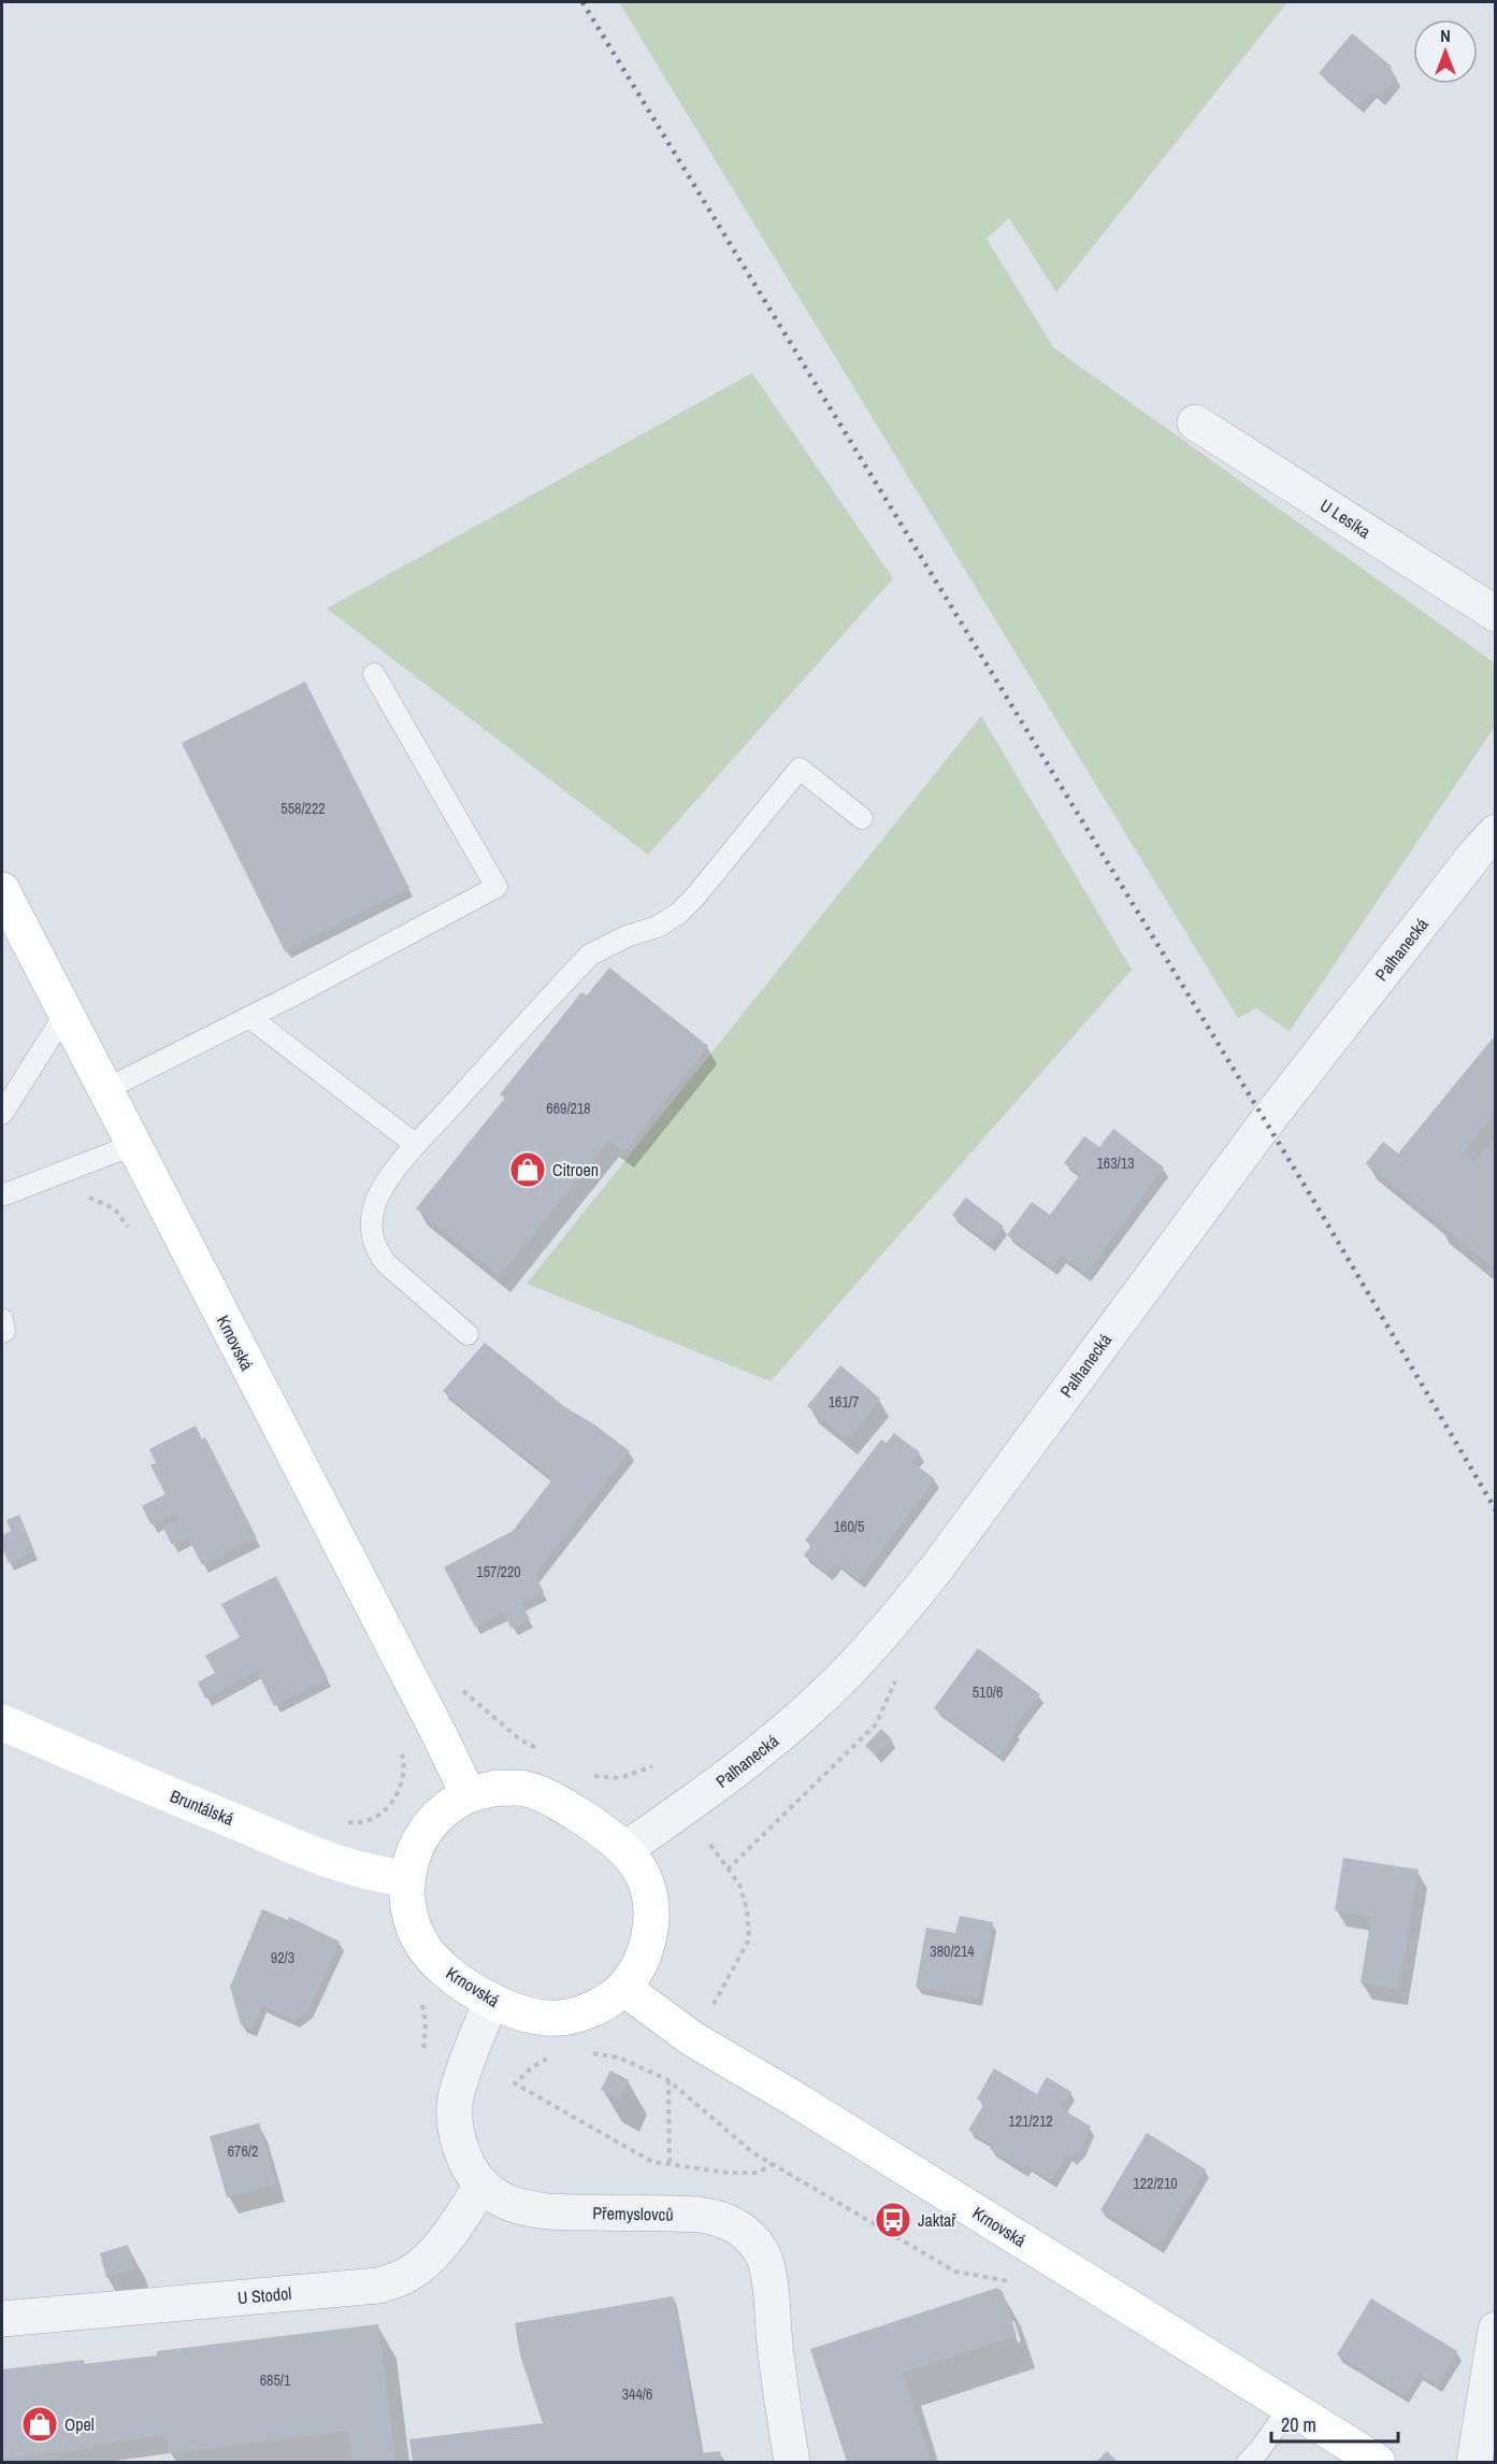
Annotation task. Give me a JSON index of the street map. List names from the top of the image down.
{
  "streets": {
    "main road": ["Krnovská", "Bruntálská"],
    "street": [
      "U Lesíka",
      "Palhanecká",
      "Přemyslovců",
      "U Stodol"
    ]
  },
  "crossings": [
    ["Palhanecká", "Krnovská"],
    ["Krnovská", "Bruntálská"],
    ["Krnovská", "Přemyslovců"],
    ["Přemyslovců", "U Stodol"]
  ],
  "places": {
    "shop": ["Citroen", "Opel"],
    "bus stop": ["Jaktař"]
  },
  "house_numbers": [
    "558/222",
    "669/218",
    "163/13",
    "161/7",
    "160/5",
    "157/220",
    "510/6",
    "380/214",
    "92/3",
    "121/212",
    "676/2",
    "122/210",
    "685/1",
    "344/6"
  ],
  "scale_bar": "20 m",
  "north": "top"
}
